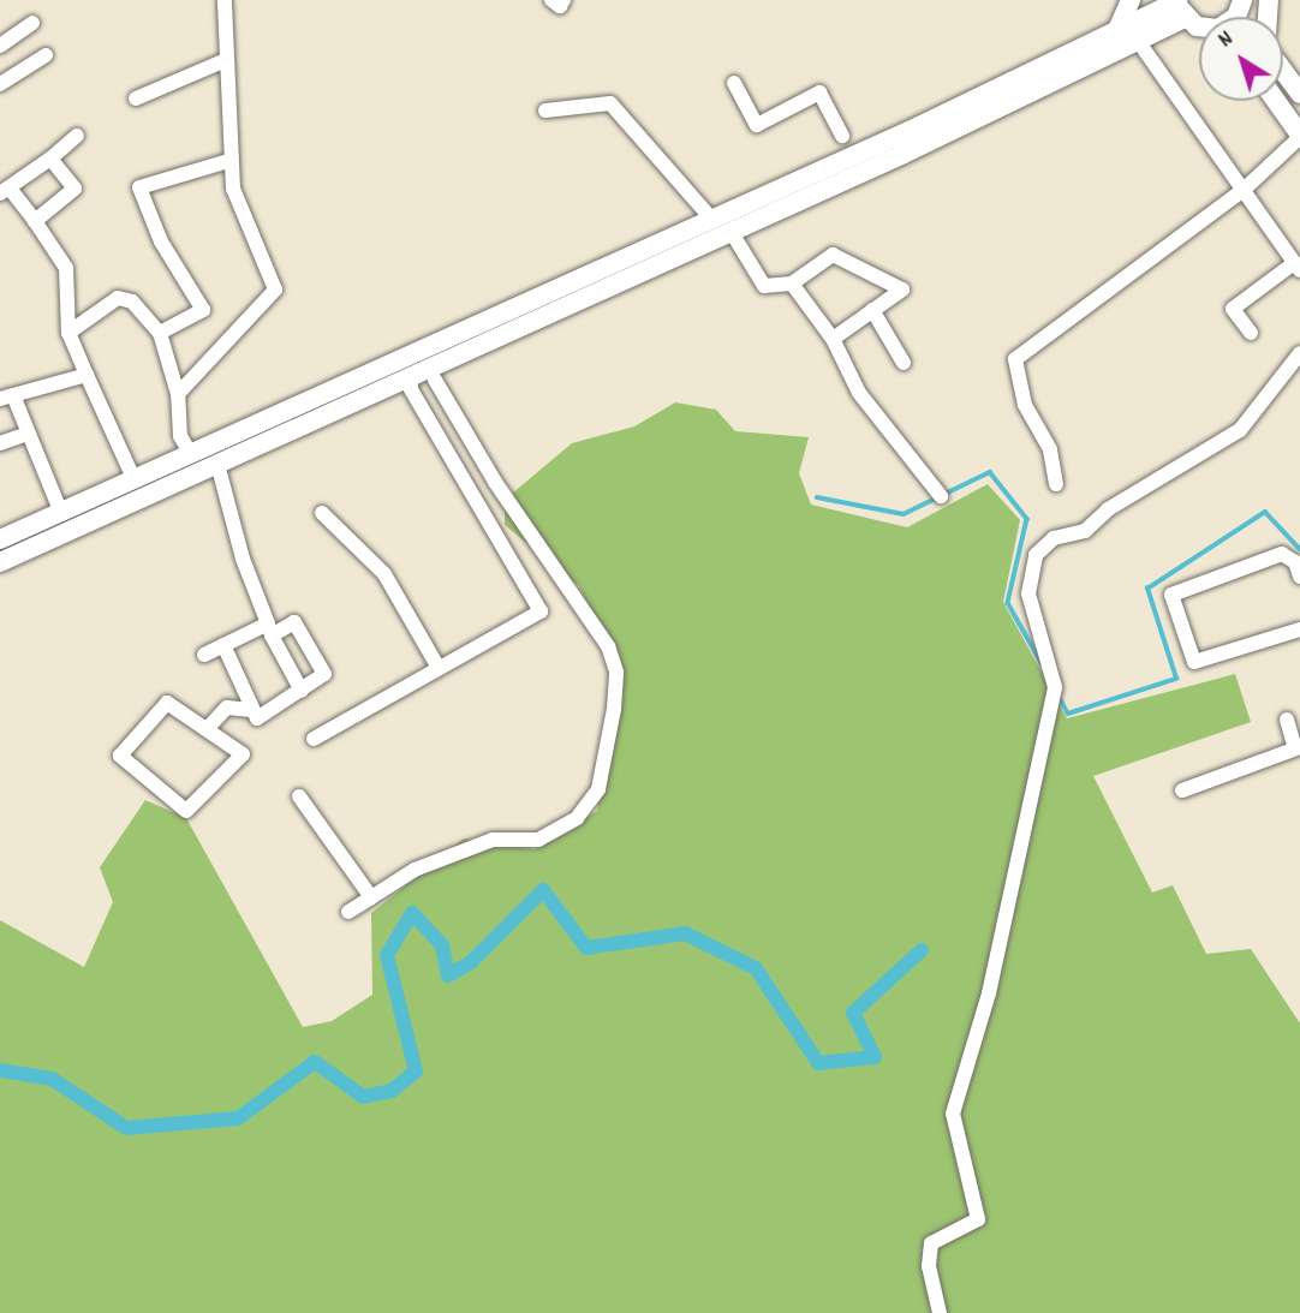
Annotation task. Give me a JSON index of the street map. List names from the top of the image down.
{
  "north": "top left"
}
